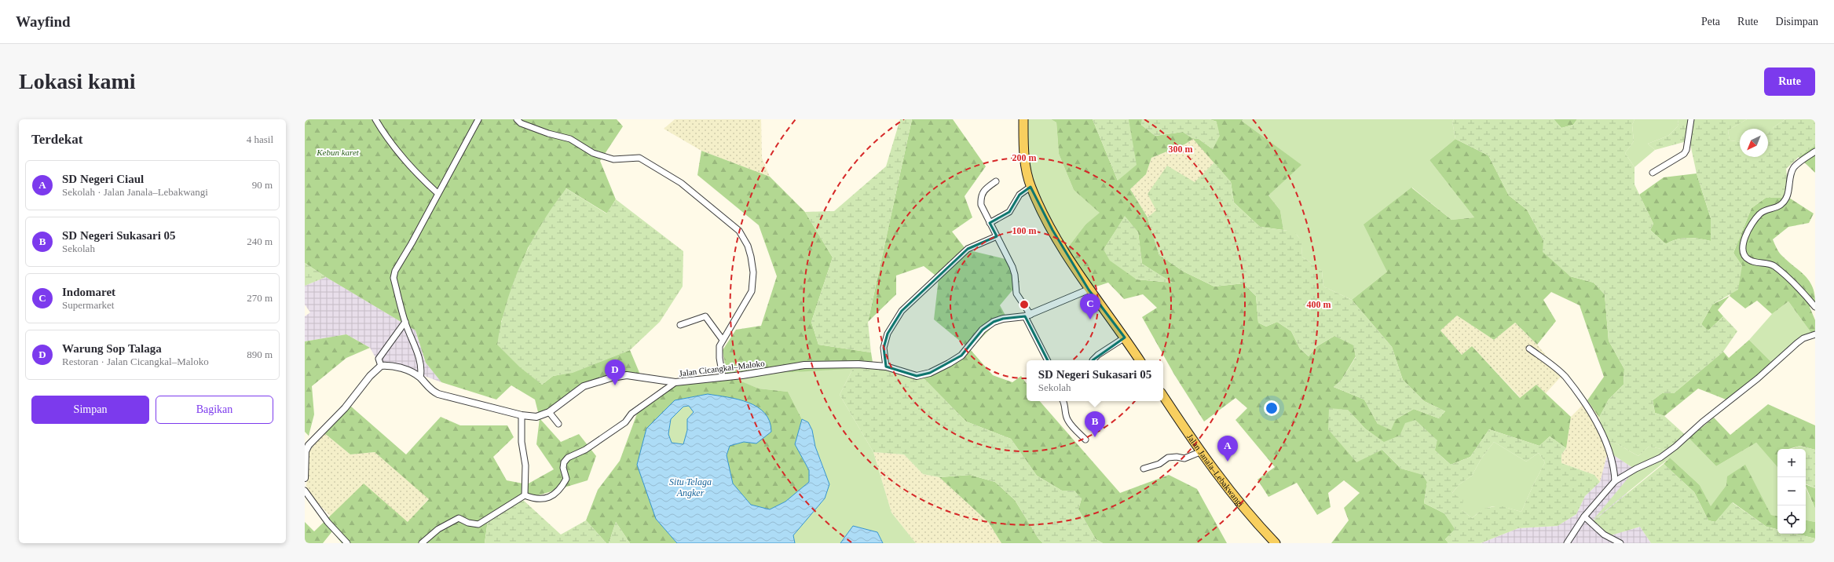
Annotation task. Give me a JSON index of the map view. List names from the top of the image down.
{
  "streets": {
    "main road": ["Jalan Janala–Lebakwangi"],
    "street": ["Jalan Cicangkal–Maloko"]
  },
  "water": ["Situ Telaga Angker"],
  "parks": ["Kebun karet"],
  "north": "bottom left",
  "page": {
    "header": "Wayfind",
    "nav": ["Peta", "Rute", "Disimpan"],
    "buttons": [
      "Rute",
      ["Simpan", "Bagikan"]
    ],
    "title": "Lokasi kami",
    "heading": ["Terdekat", "4 hasil"],
    "list": [
      {
        "mark": "A",
        "name": "SD Negeri Ciaul",
        "note": "Sekolah · Jalan Janala–Lebakwangi",
        "value": "90 m"
      },
      {
        "mark": "B",
        "name": "SD Negeri Sukasari 05",
        "note": "Sekolah",
        "value": "240 m"
      },
      {
        "mark": "C",
        "name": "Indomaret",
        "note": "Supermarket",
        "value": "270 m"
      },
      {
        "mark": "D",
        "name": "Warung Sop Talaga",
        "note": "Restoran · Jalan Cicangkal–Maloko",
        "value": "890 m"
      }
    ],
    "pins": [
      "C",
      "D",
      "B",
      "A"
    ],
    "popup": ["SD Negeri Sukasari 05", "Sekolah"],
    "map_buttons": ["+", "−"]
  },
  "rings": [
    "300 m",
    "200 m",
    "100 m",
    "400 m"
  ]
}
